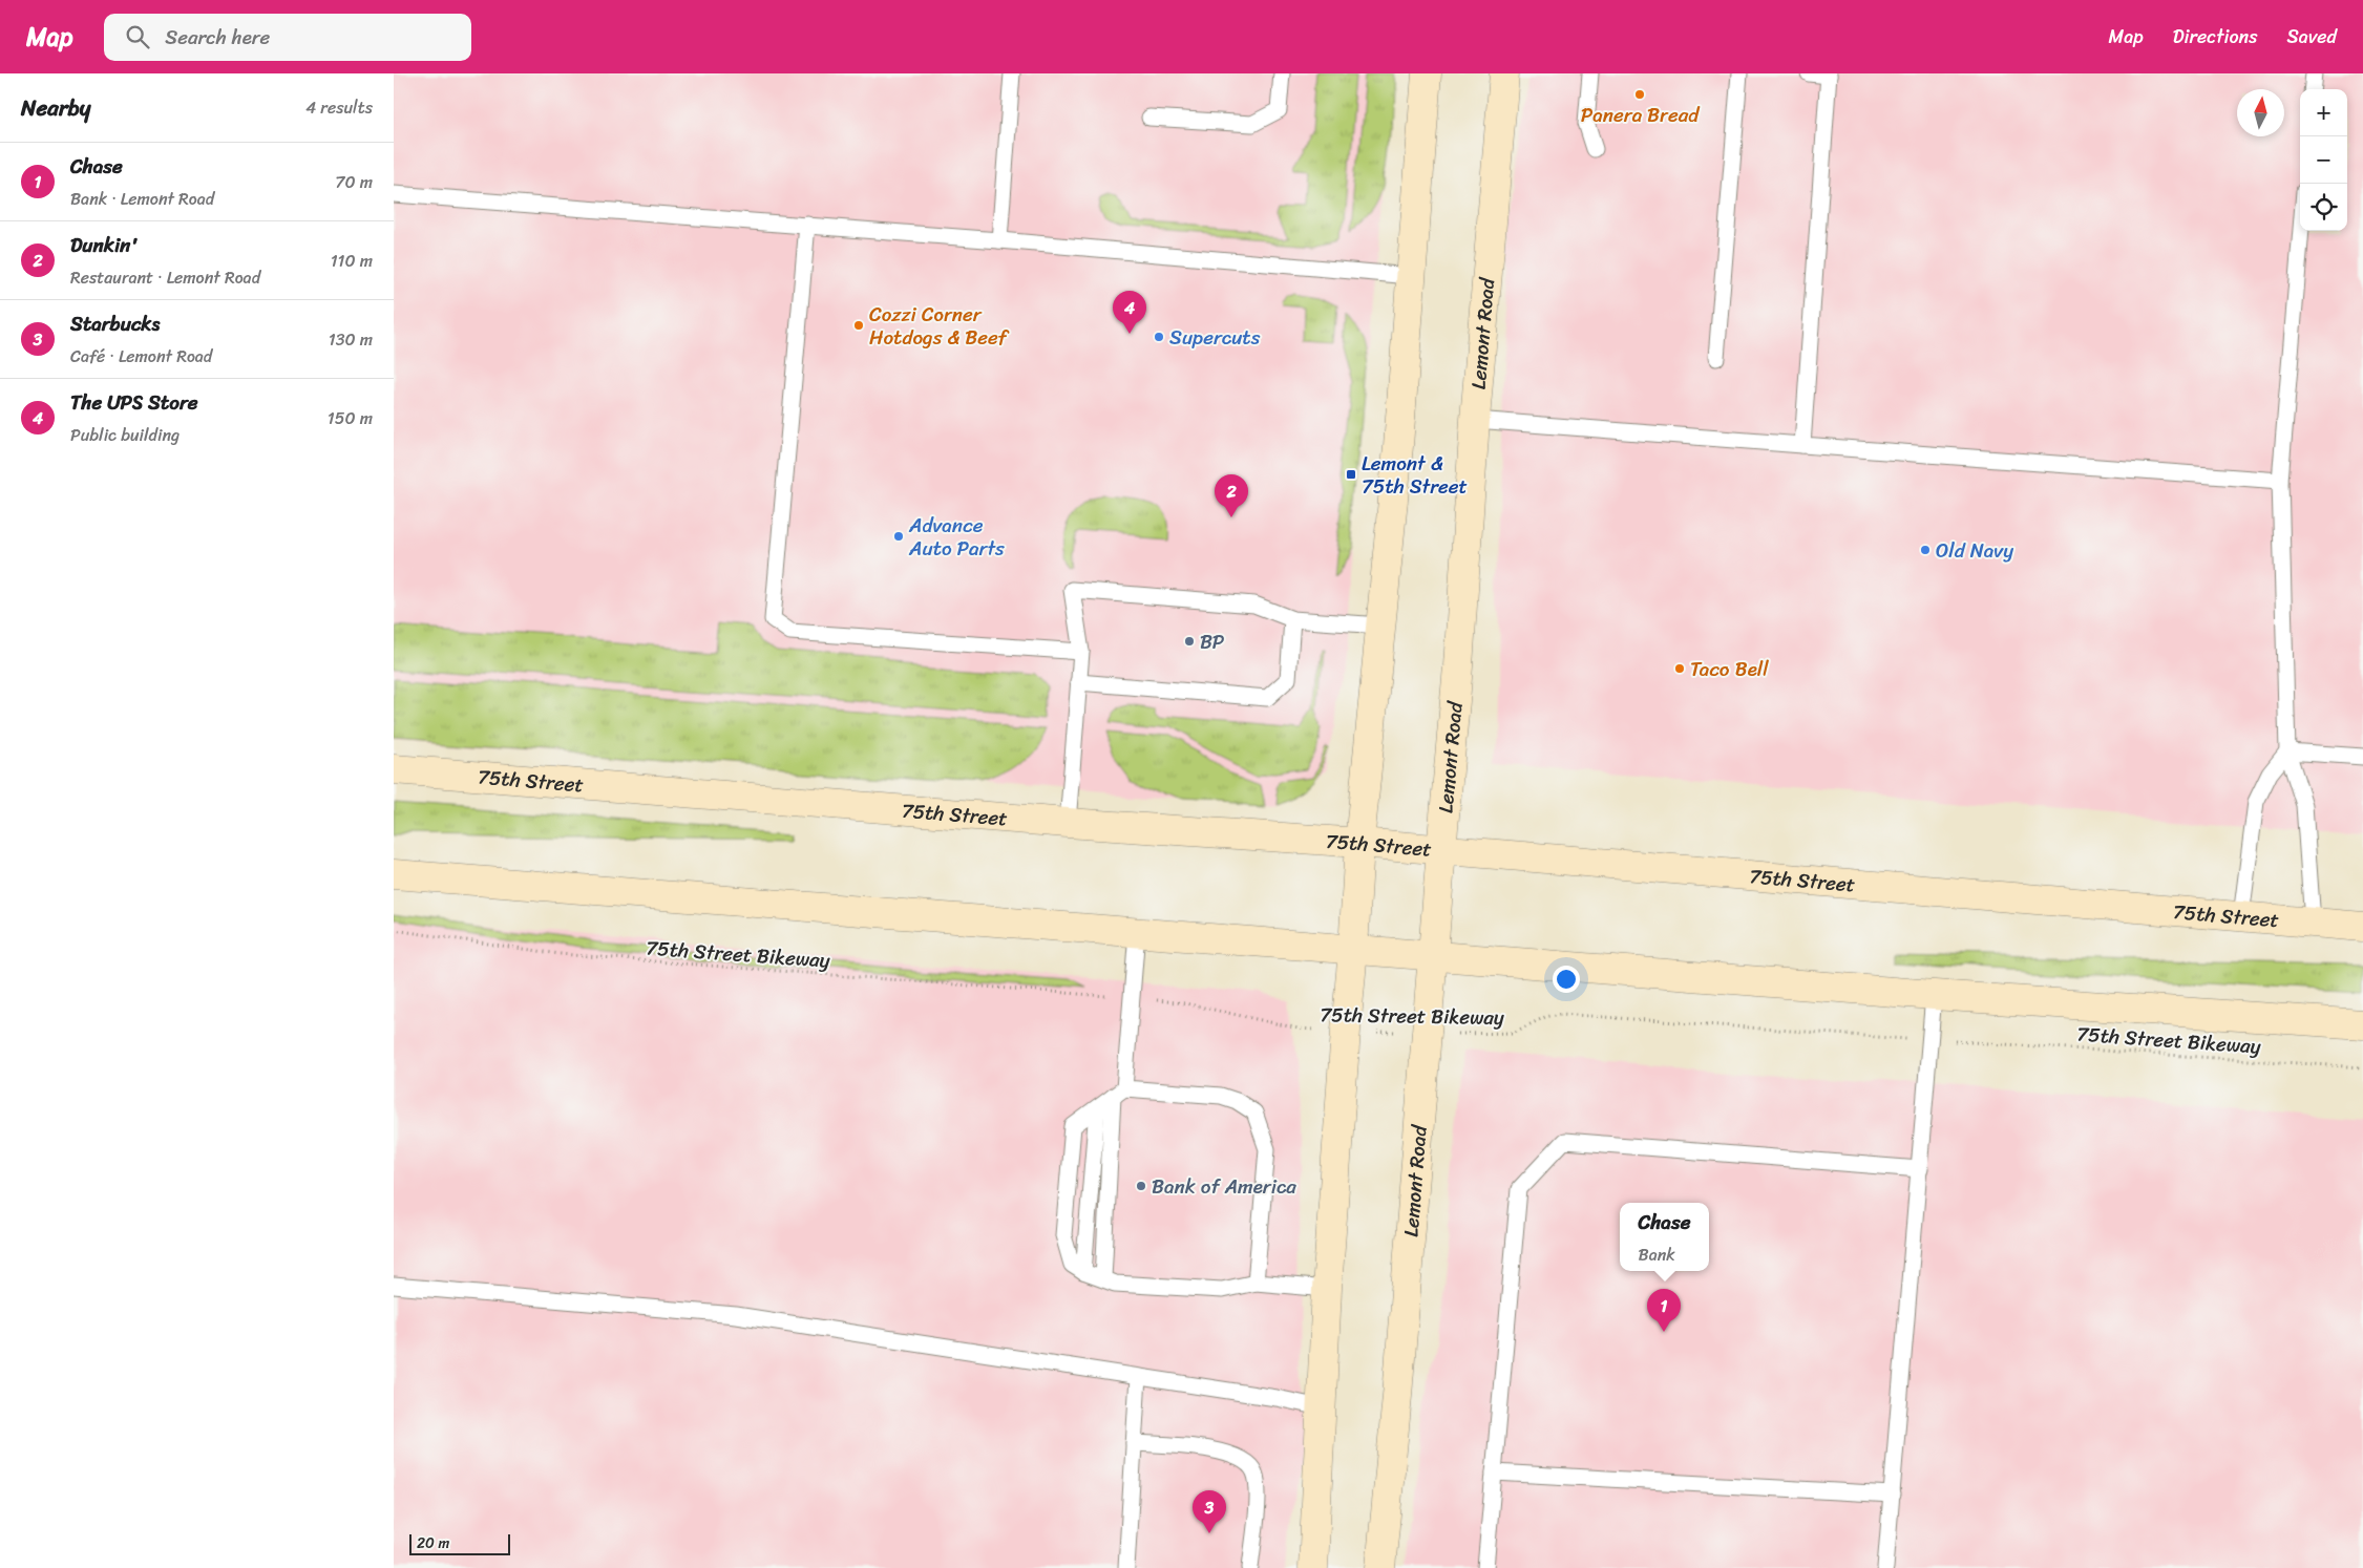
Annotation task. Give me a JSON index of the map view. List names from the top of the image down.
{
  "streets": {
    "main road": ["Lemont Road", "75th Street"],
    "path": ["75th Street Bikeway"]
  },
  "crossings": [
    ["Lemont Road", "75th Street"],
    ["Lemont Road", "75th Street Bikeway"]
  ],
  "places": {
    "other": [
      "Panera Bread",
      "Cozzi Corner Hotdogs & Beef",
      "Supercuts",
      "Advance Auto Parts",
      "Old Navy",
      "BP",
      "Taco Bell",
      "Bank of America"
    ],
    "transit": ["Lemont & 75th Street"]
  },
  "scale_bar": "20 m",
  "north": "top",
  "page": {
    "header": "Map",
    "search": "Search here",
    "nav": ["Map", "Directions", "Saved"],
    "heading": ["Nearby", "4 results"],
    "map_buttons": ["+", "−"],
    "list": [
      {
        "mark": "1",
        "name": "Chase",
        "note": "Bank · Lemont Road",
        "value": "70 m"
      },
      {
        "mark": "2",
        "name": "Dunkin'",
        "note": "Restaurant · Lemont Road",
        "value": "110 m"
      },
      {
        "mark": "3",
        "name": "Starbucks",
        "note": "Café · Lemont Road",
        "value": "130 m"
      },
      {
        "mark": "4",
        "name": "The UPS Store",
        "note": "Public building",
        "value": "150 m"
      }
    ],
    "pins": [
      "4",
      "2",
      "1",
      "3"
    ],
    "popup": ["Chase", "Bank"],
    "scale": "20 m"
  }
}
